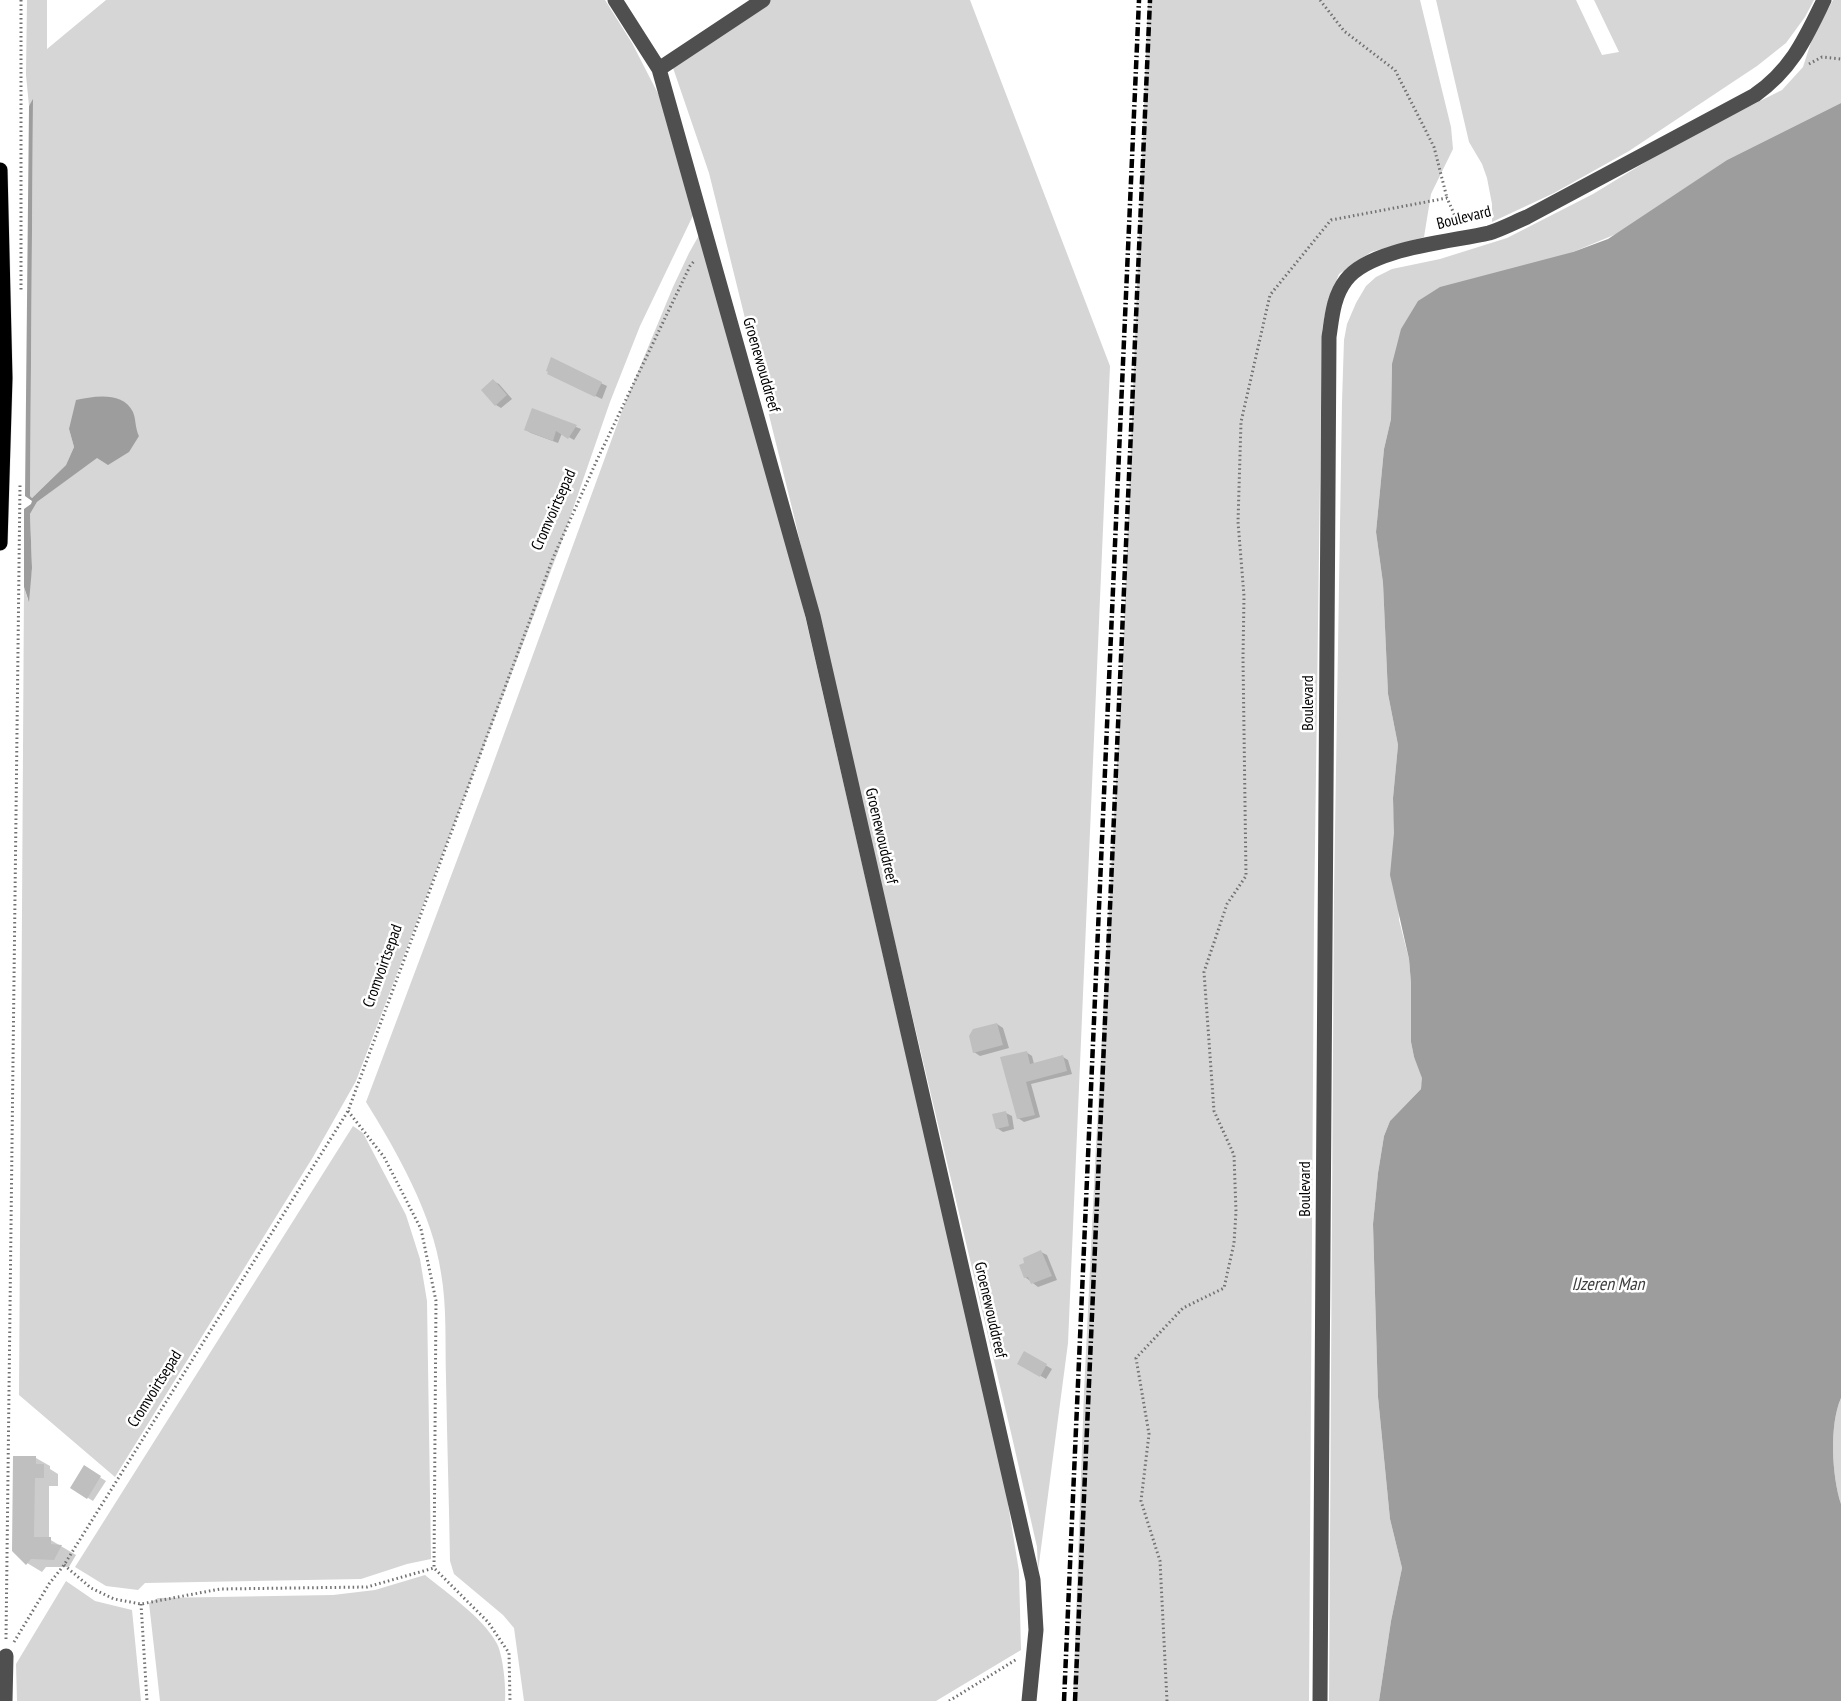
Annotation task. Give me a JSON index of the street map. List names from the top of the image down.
{
  "streets": {
    "street": ["Boulevard", "Groenewouddreef"],
    "path": ["Cromvoirtsepad"]
  },
  "crossings": [
    ["Groenewouddreef", "Cromvoirtsepad"]
  ],
  "water": ["IJzeren Man"]
}
